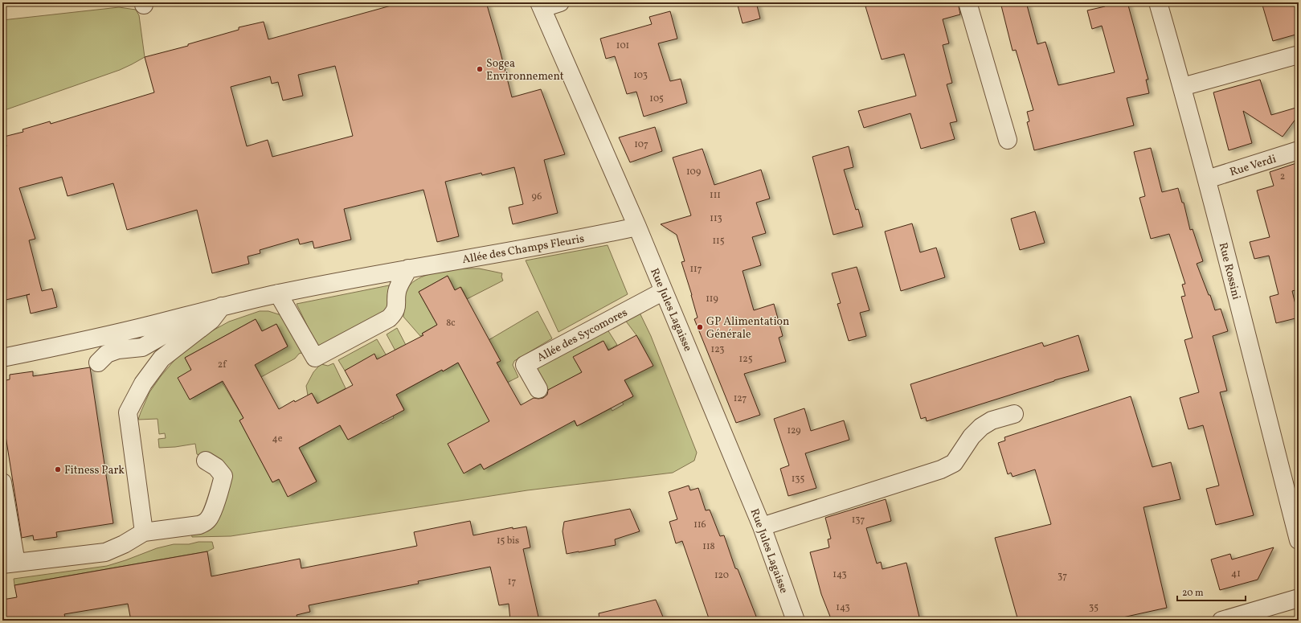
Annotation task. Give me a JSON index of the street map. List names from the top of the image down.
{
  "streets": {
    "street": [
      "Rue Verdi",
      "Allée des Champs Fleuris",
      "Rue Rossini",
      "Rue Jules Lagaisse",
      "Allée des Sycomores"
    ]
  },
  "crossings": [
    ["Rue Verdi", "Rue Rossini"],
    ["Allée des Champs Fleuris", "Rue Jules Lagaisse"],
    ["Rue Jules Lagaisse", "Allée des Sycomores"]
  ],
  "places": ["Sogea Environnement", "GP Alimentation Générale", "Fitness Park"],
  "house_numbers": [
    "101",
    "103",
    "105",
    "107",
    "109",
    "2",
    "111",
    "96",
    "113",
    "115",
    "117",
    "119",
    "8c",
    "123",
    "125",
    "2f",
    "127",
    "129",
    "4e",
    "135",
    "137",
    "116",
    "15 bis",
    "118",
    "41",
    "143",
    "120",
    "37",
    "17",
    "143",
    "35"
  ],
  "scale_bar": "20 m"
}
